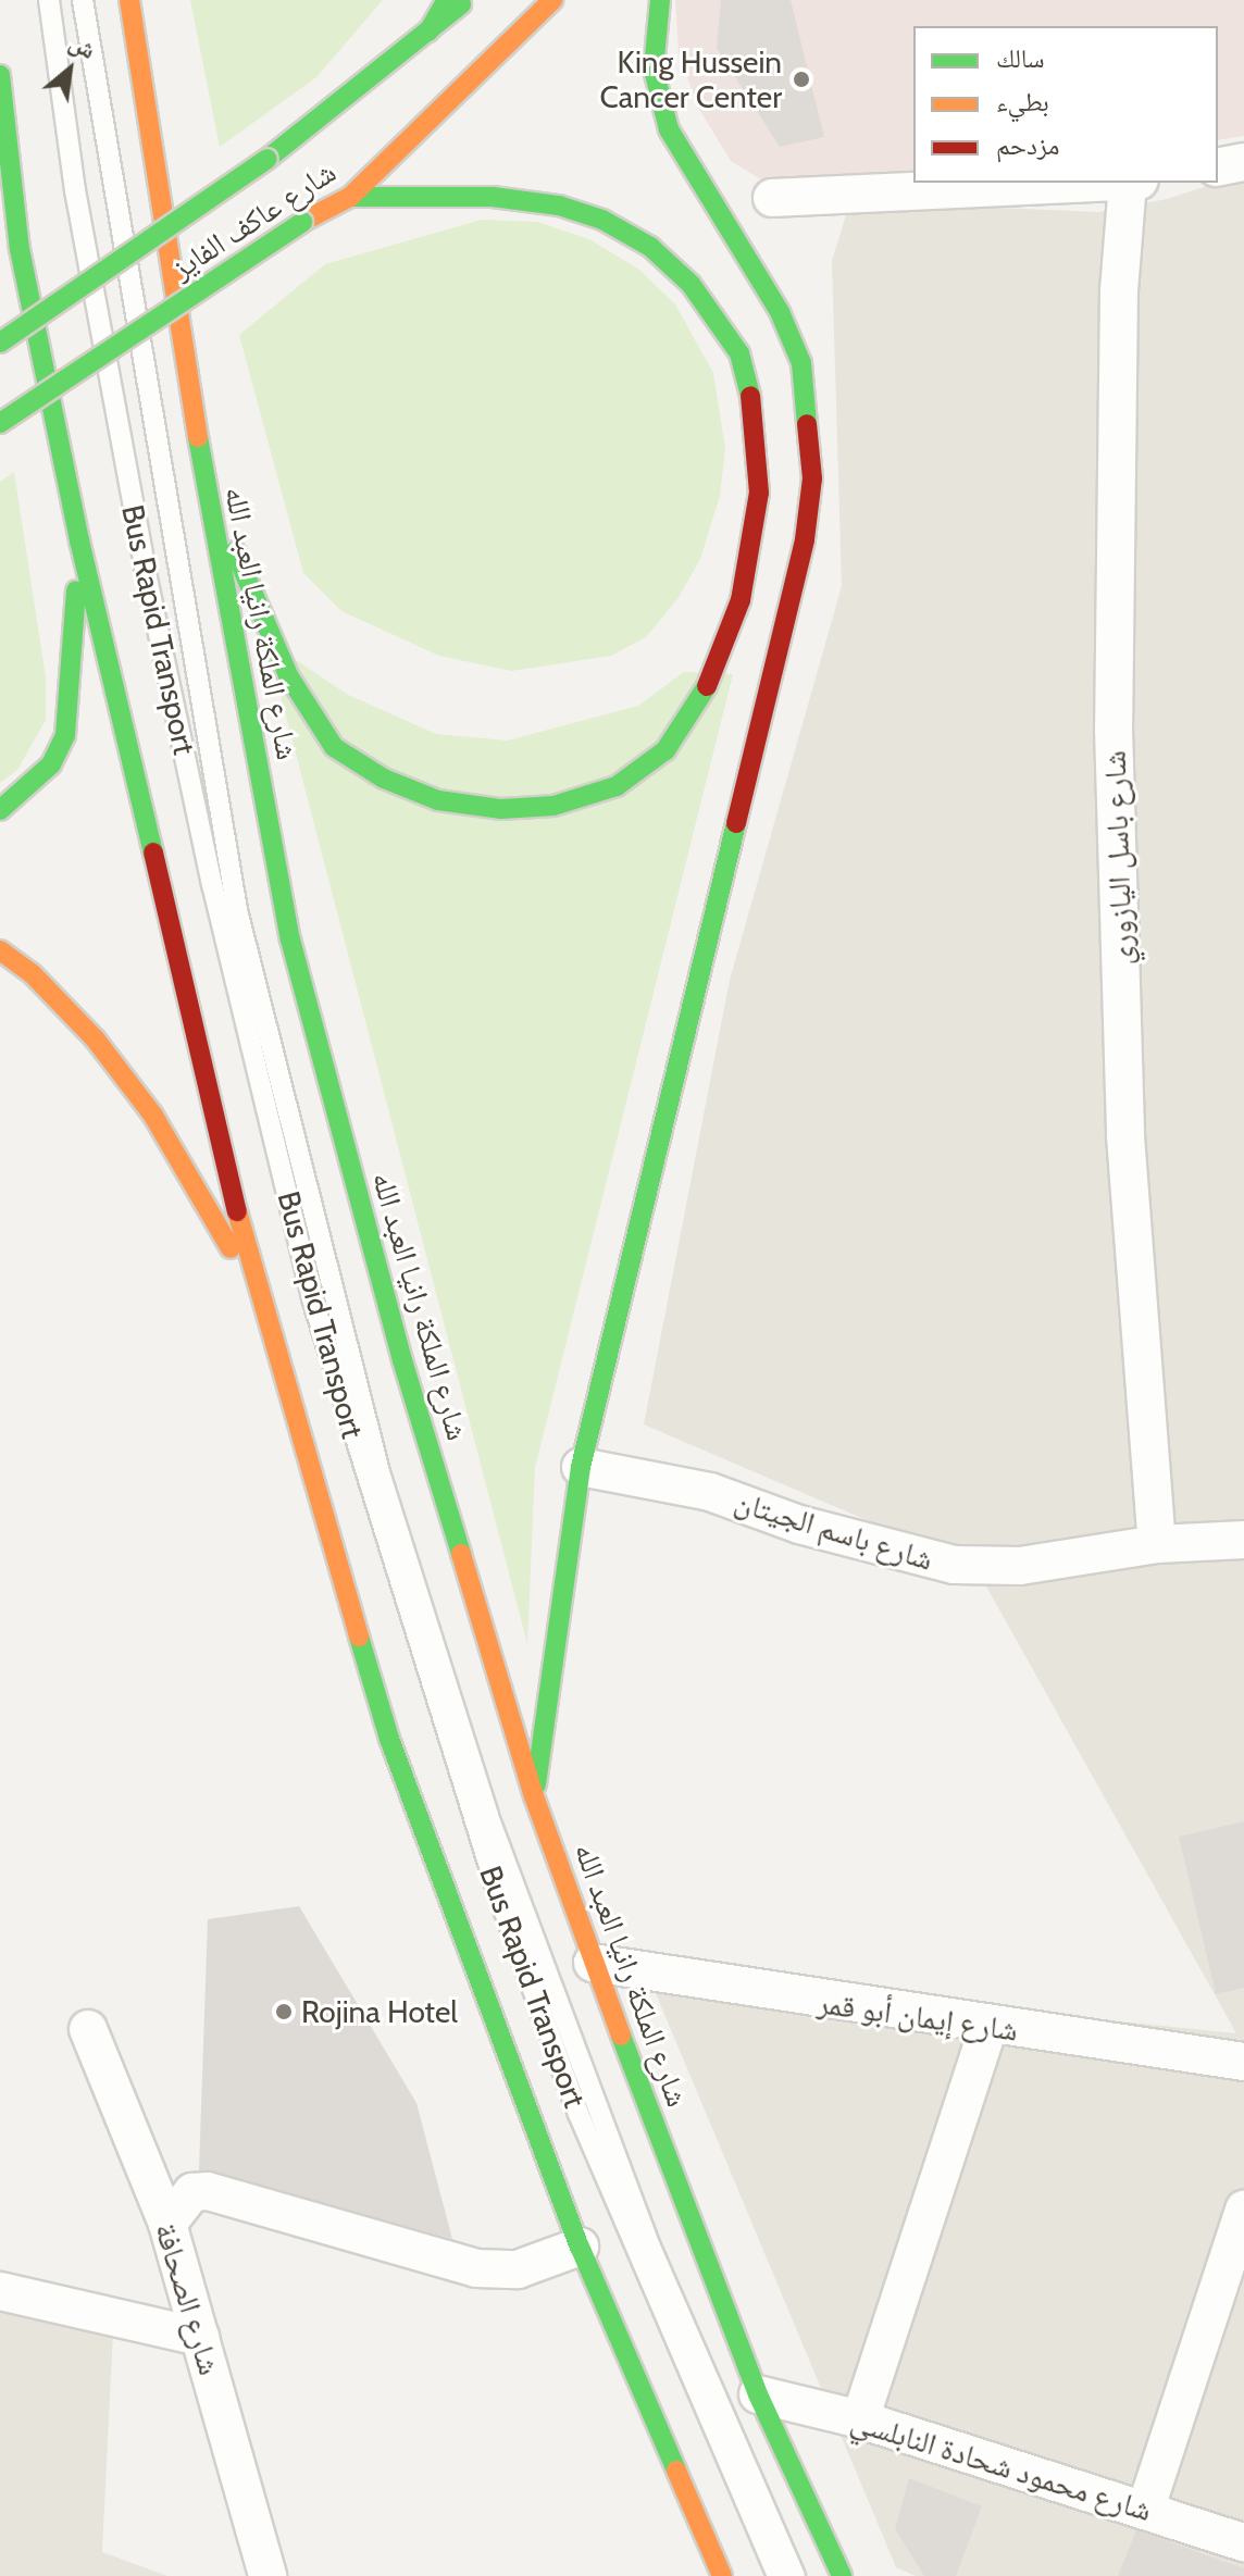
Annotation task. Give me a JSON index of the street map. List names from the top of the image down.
{
  "streets": {
    "main road": ["شارع عاكف الفايز", "شارع الملكة رانيا العبد الله"],
    "street": [
      "شارع باسل اليازوري",
      "شارع باسم الجيتان",
      "شارع إيمان أبو قمر",
      "شارع الصحافة",
      "شارع محمود شحادة النابلسي"
    ],
    "lane": ["Bus Rapid Transport"]
  },
  "crossings": [
    ["شارع الملكة رانيا العبد الله", "شارع إيمان أبو قمر"],
    ["شارع الملكة رانيا العبد الله", "شارع محمود شحادة النابلسي"],
    ["شارع باسل اليازوري", "شارع باسم الجيتان"]
  ],
  "places": ["King Hussein Cancer Center", "Rojina Hotel"],
  "legend": ["سالك", "بطيء", "مزدحم"],
  "north": "top right"
}
